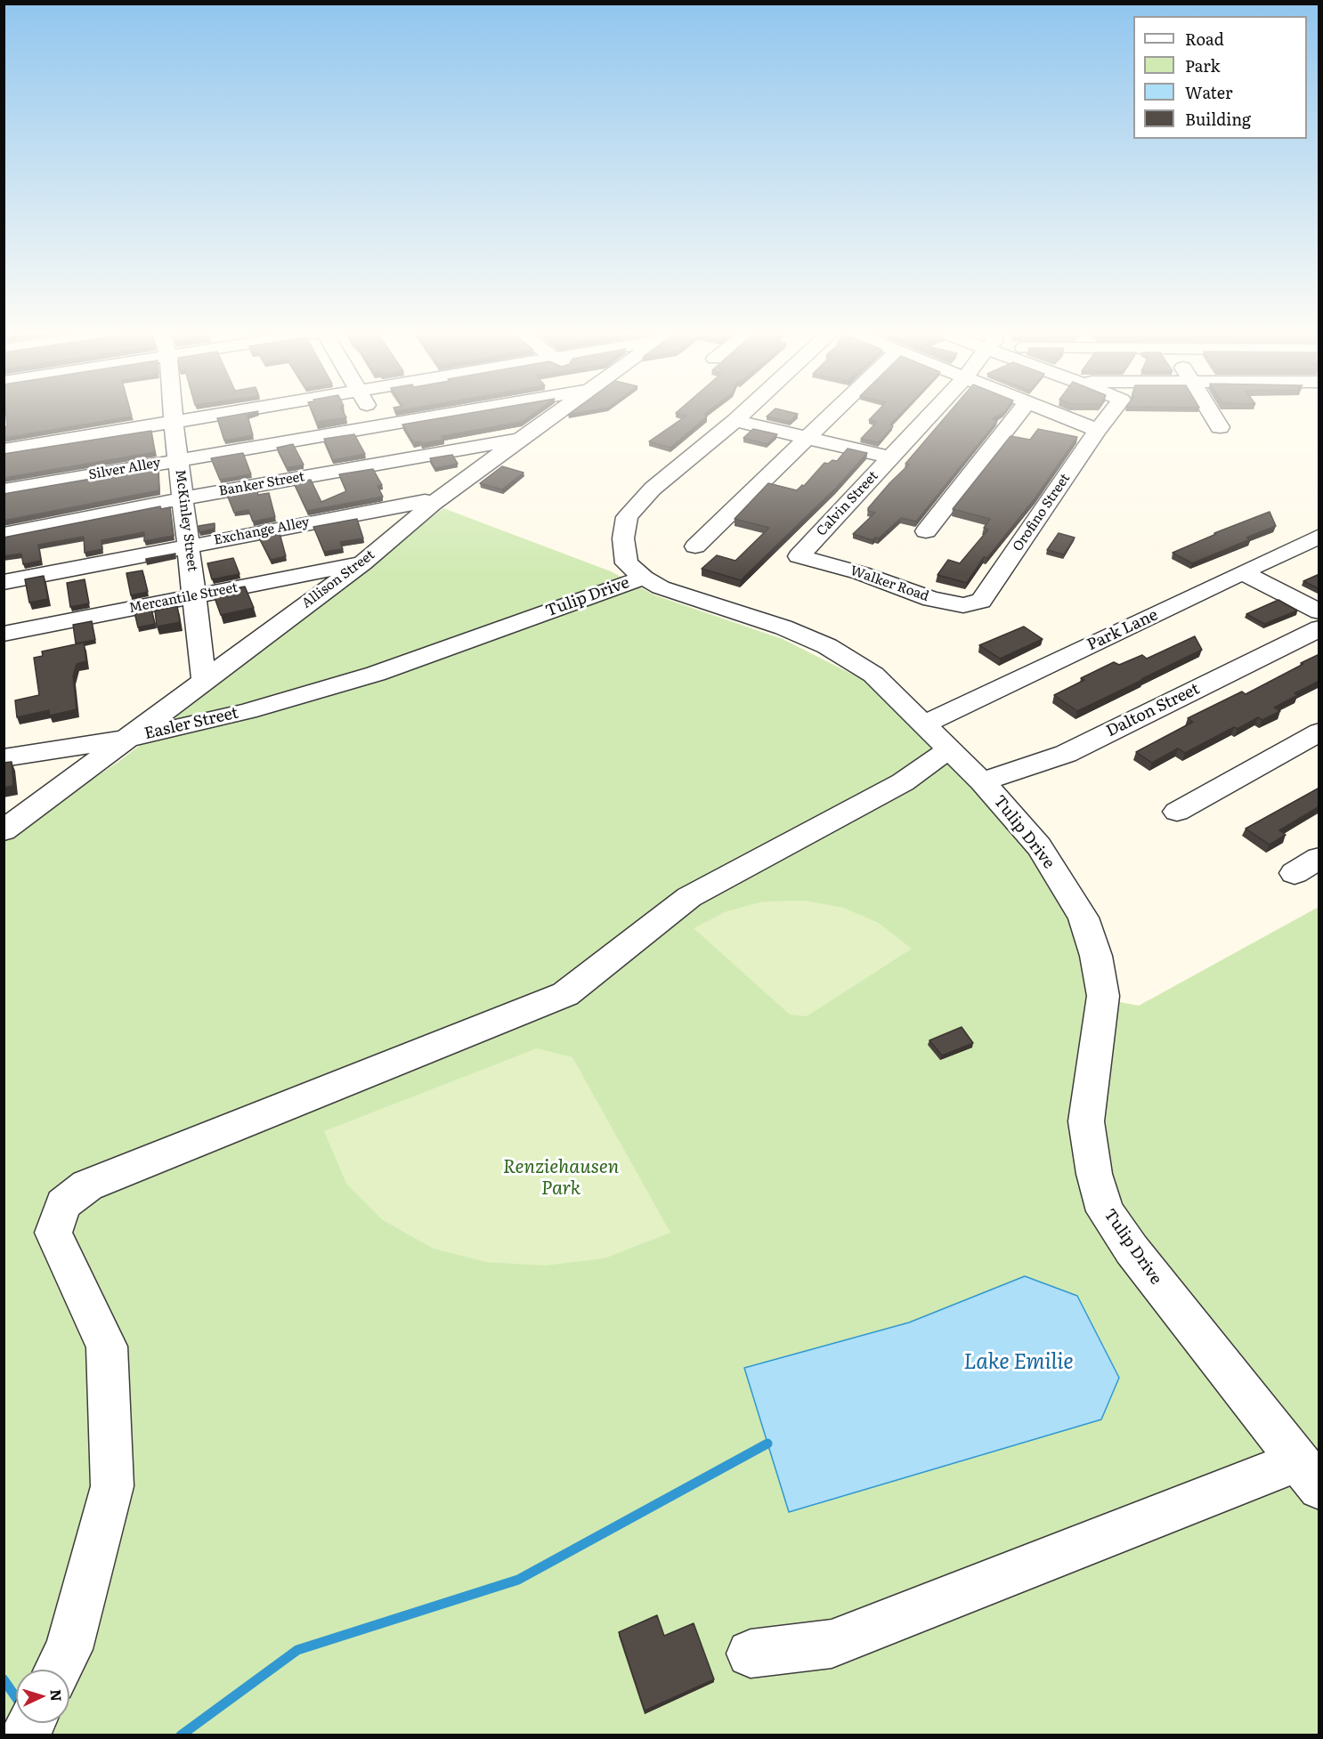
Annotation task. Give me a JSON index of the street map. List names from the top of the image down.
{
  "streets": {
    "street": [
      "Silver Alley",
      "Banker Street",
      "Calvin Street",
      "Orofino Street",
      "McKinley Street",
      "Exchange Alley",
      "Allison Street",
      "Walker Road",
      "Tulip Drive",
      "Mercantile Street",
      "Park Lane",
      "Dalton Street",
      "Easler Street"
    ]
  },
  "crossings": [
    ["Silver Alley", "McKinley Street"],
    ["Banker Street", "McKinley Street"],
    ["Banker Street", "Allison Street"],
    ["Calvin Street", "Walker Road"],
    ["Orofino Street", "Walker Road"],
    ["McKinley Street", "Exchange Alley"],
    ["McKinley Street", "Allison Street"],
    ["McKinley Street", "Mercantile Street"],
    ["Exchange Alley", "Allison Street"],
    ["Allison Street", "Mercantile Street"],
    ["Allison Street", "Easler Street"],
    ["Tulip Drive", "Park Lane"],
    ["Tulip Drive", "Dalton Street"],
    ["Tulip Drive", "Easler Street"]
  ],
  "water": ["Lake Emilie"],
  "parks": ["Renziehausen Park"],
  "legend": [
    "Road",
    "Park",
    "Water",
    "Building"
  ],
  "north": "right"
}
